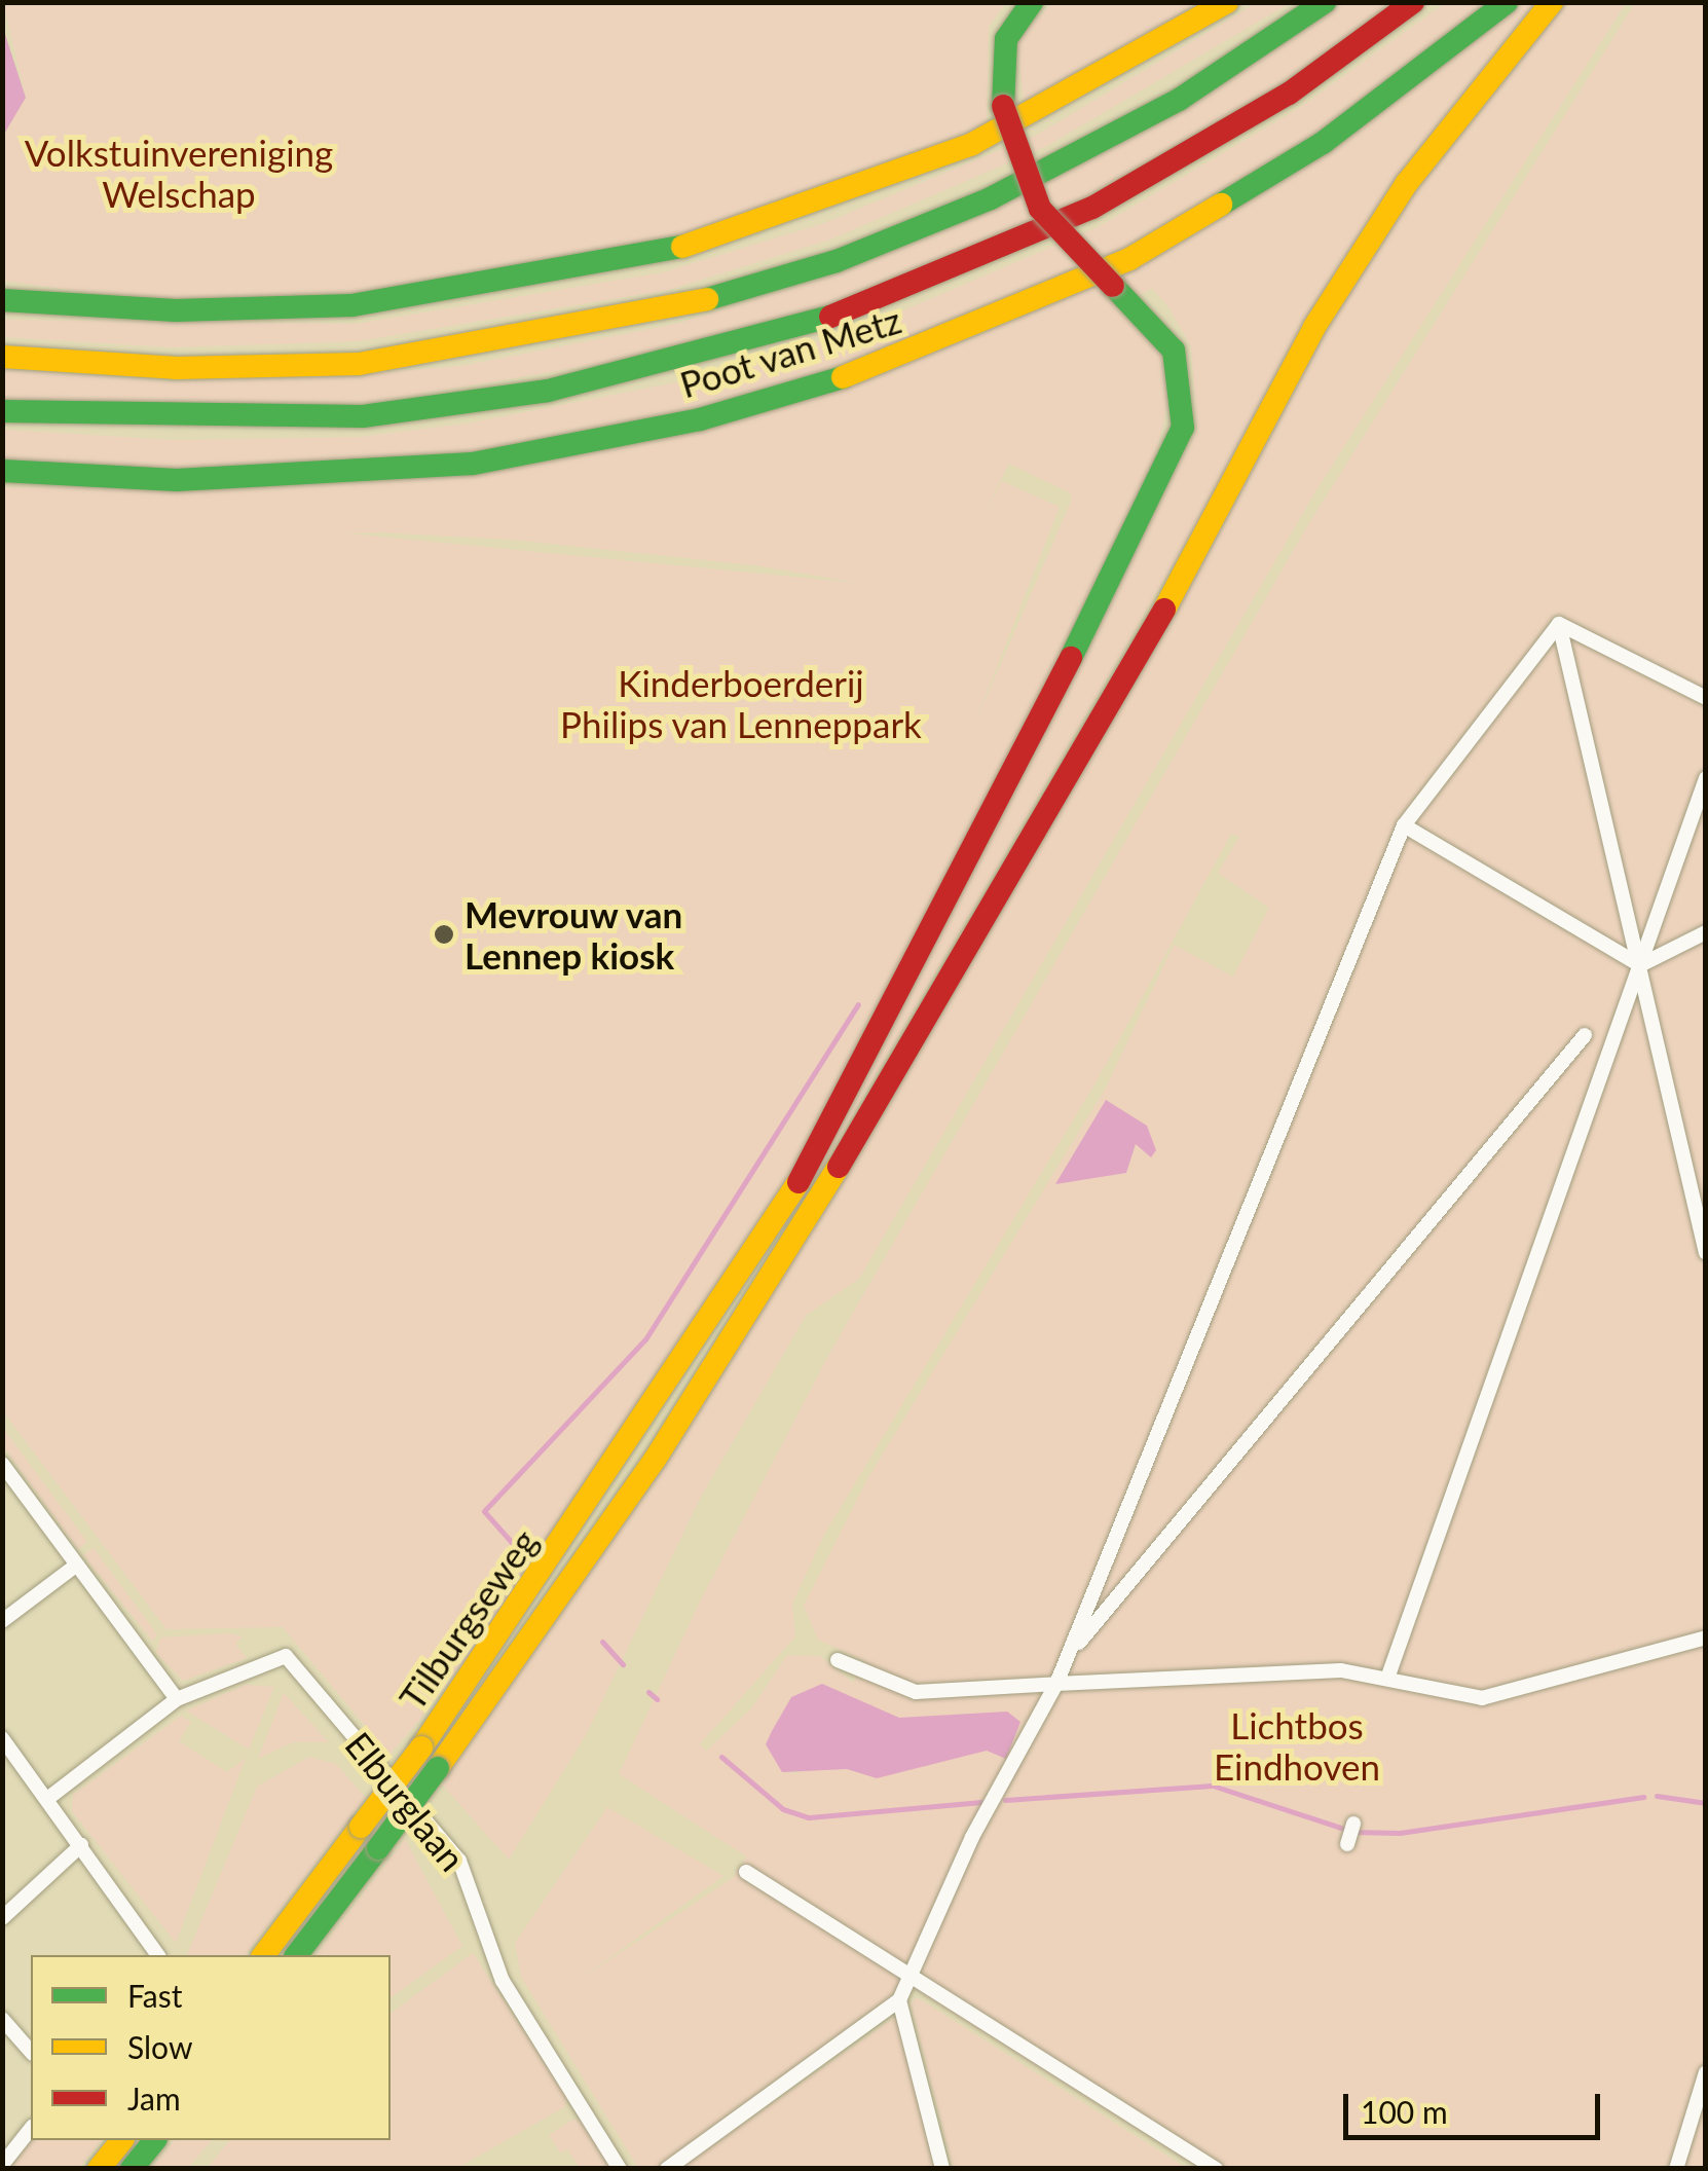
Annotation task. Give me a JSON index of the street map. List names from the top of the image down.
{
  "streets": {
    "highway": ["Poot van Metz", "Tilburgseweg"],
    "street": ["Elburglaan"]
  },
  "parks": ["Volkstuinvereniging Welschap", "Kinderboerderij Philips van Lenneppark", "Lichtbos Eindhoven"],
  "places": ["Mevrouw van Lennep kiosk"],
  "legend": ["Fast", "Slow", "Jam"],
  "scale_bar": "100 m"
}
